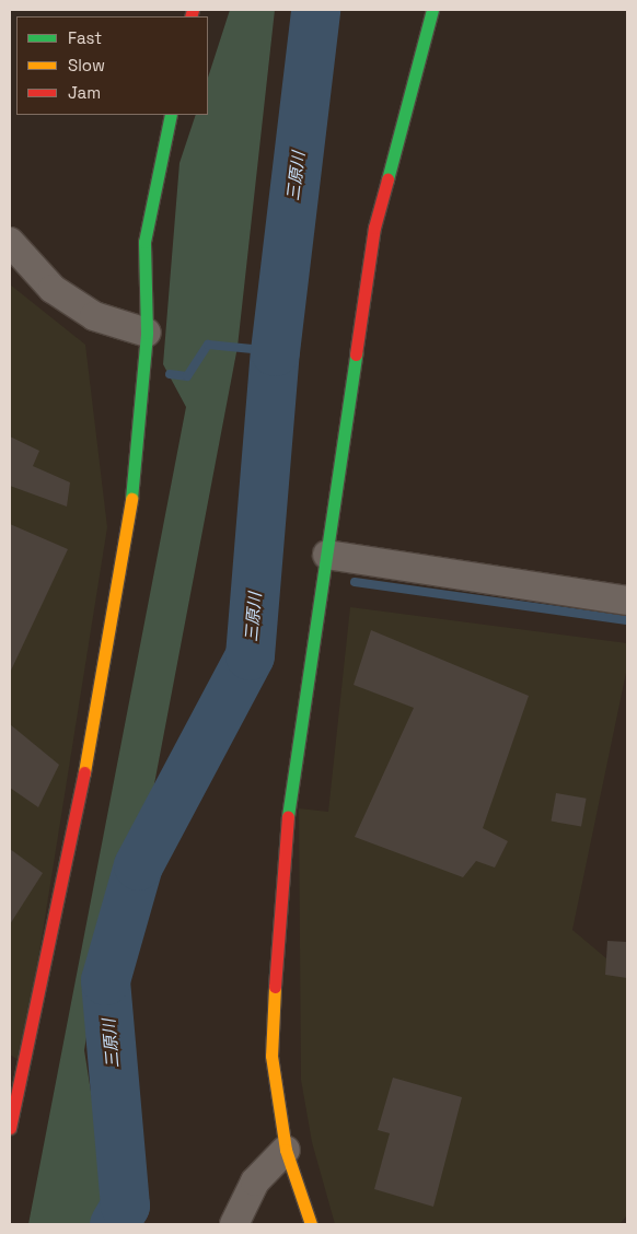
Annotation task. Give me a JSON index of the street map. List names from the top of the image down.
{
  "water": ["三原川"],
  "legend": ["Fast", "Slow", "Jam"]
}
